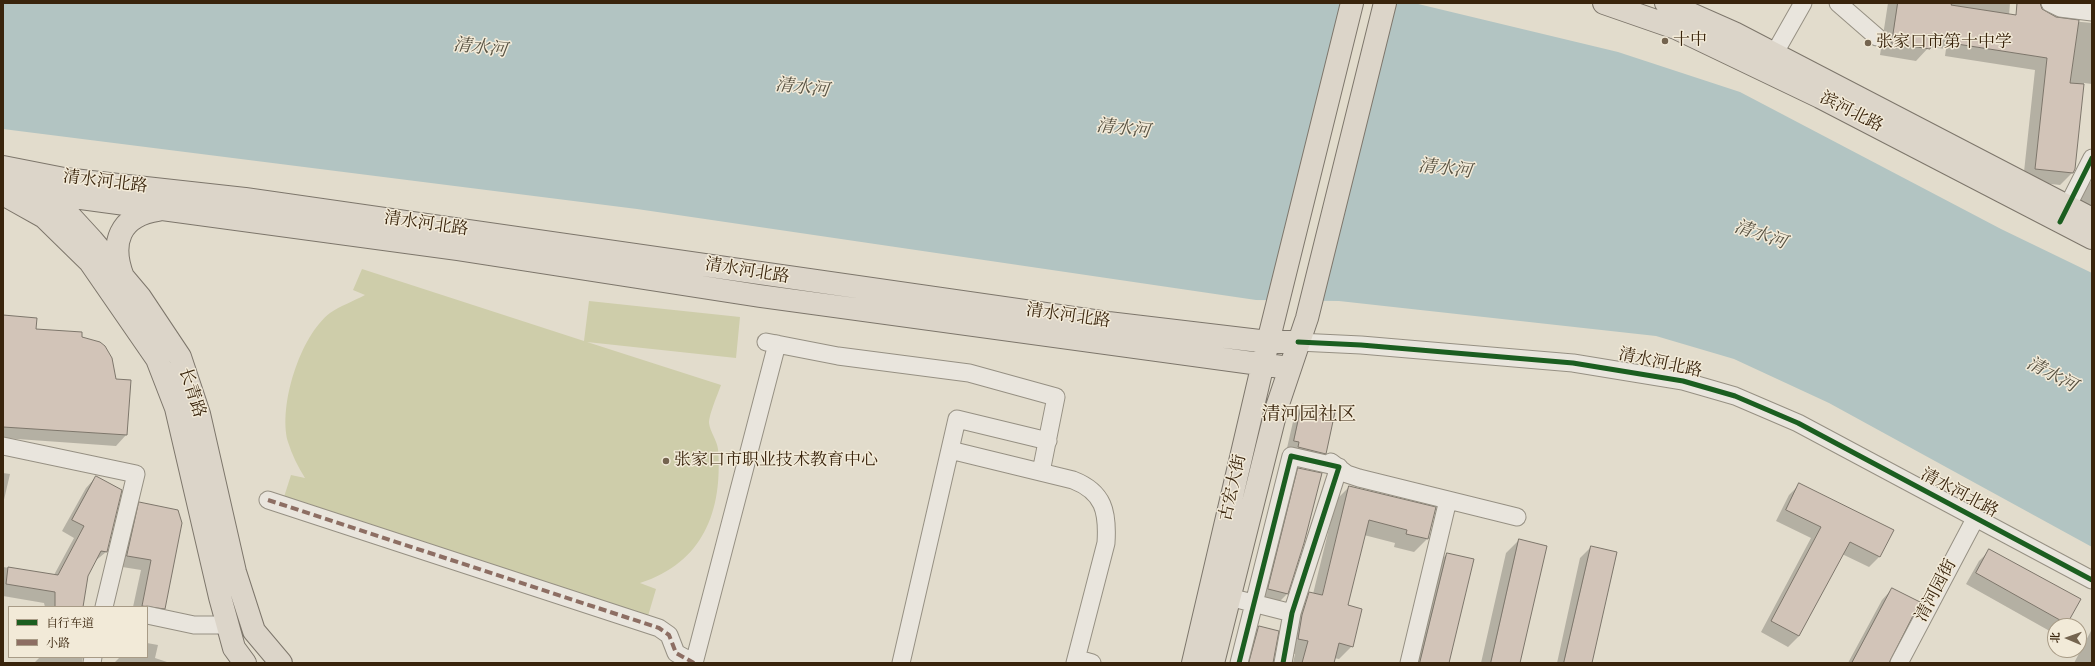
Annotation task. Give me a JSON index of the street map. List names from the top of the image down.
{
  "streets": {
    "main road": [
      "滨河北路",
      "清水河北路",
      "长青路",
      "古宏大街"
    ],
    "street": ["清河园街"]
  },
  "crossings": [
    ["清水河北路", "长青路"],
    ["清水河北路", "古宏大街"],
    ["清水河北路", "清河园街"]
  ],
  "districts": ["清河园社区"],
  "water": ["清水河"],
  "places": ["十中", "张家口市第十中学", "张家口市职业技术教育中心"],
  "legend": ["自行车道", "小路"],
  "north": "left"
}
